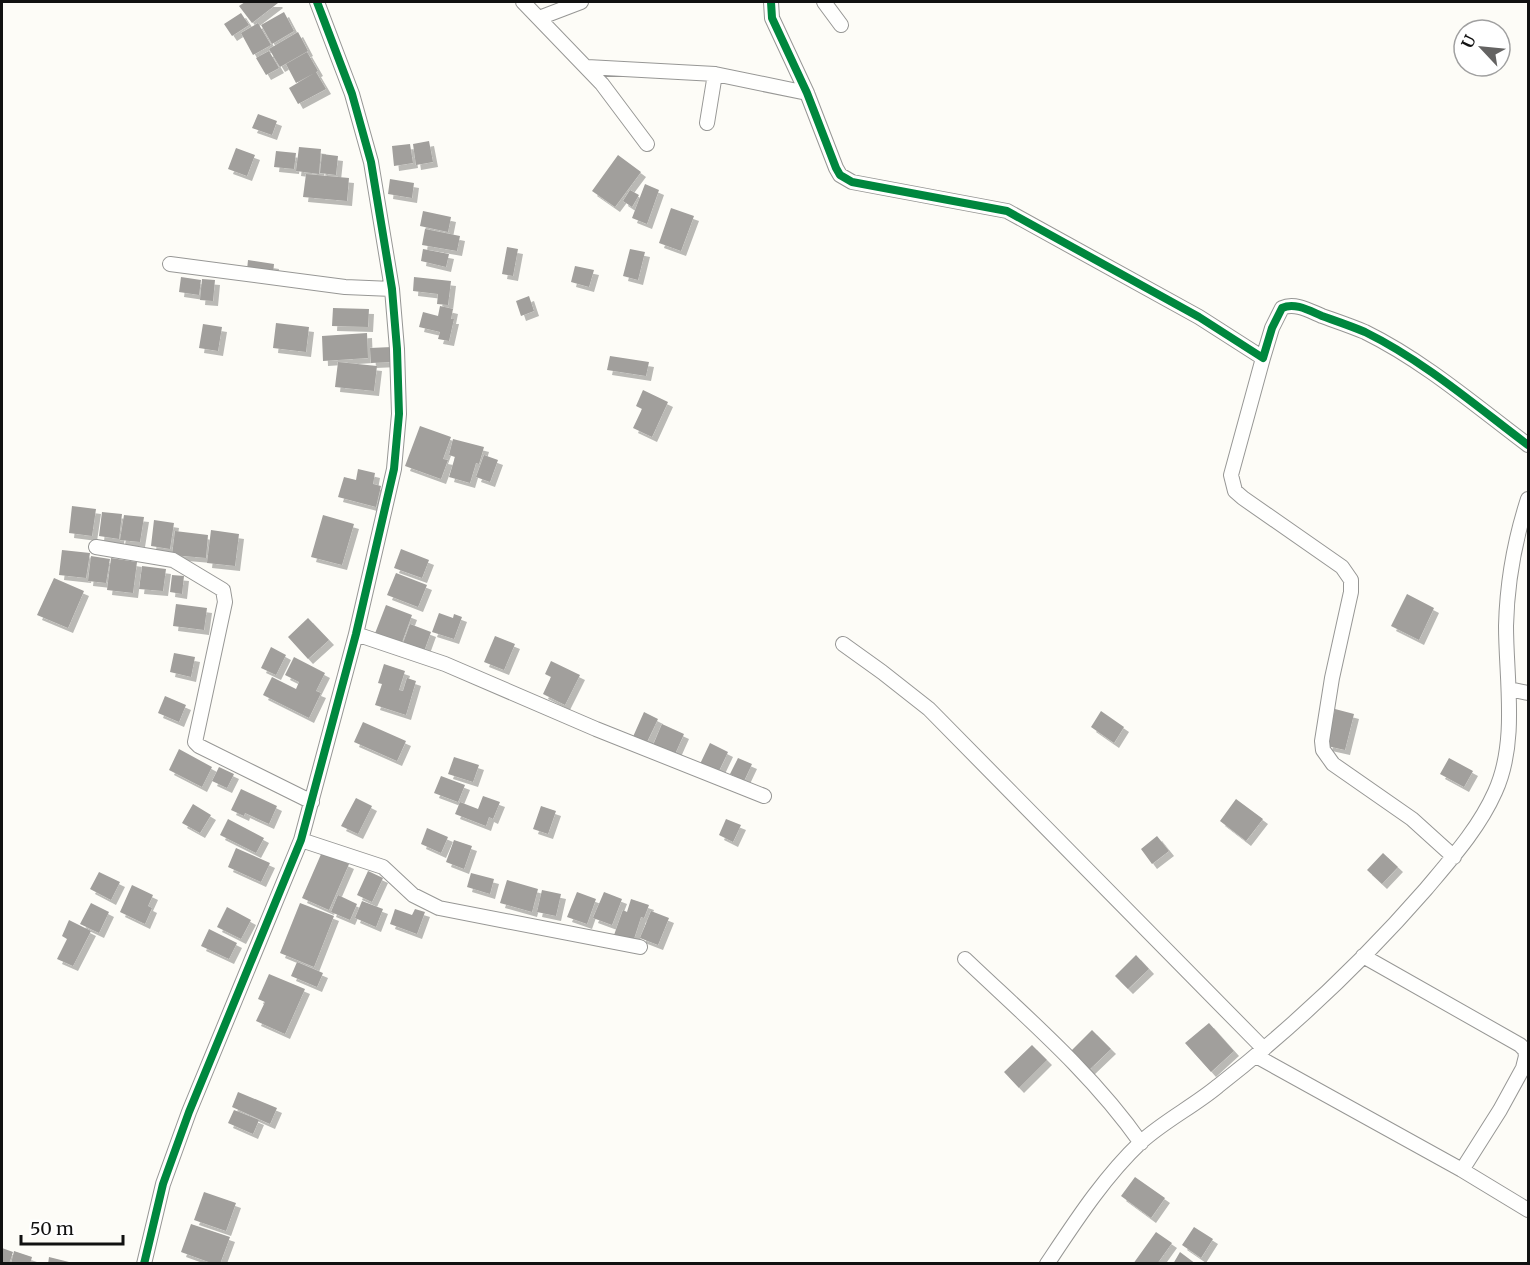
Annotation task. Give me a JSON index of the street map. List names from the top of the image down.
{
  "scale_bar": "50 m",
  "north": "top left"
}
